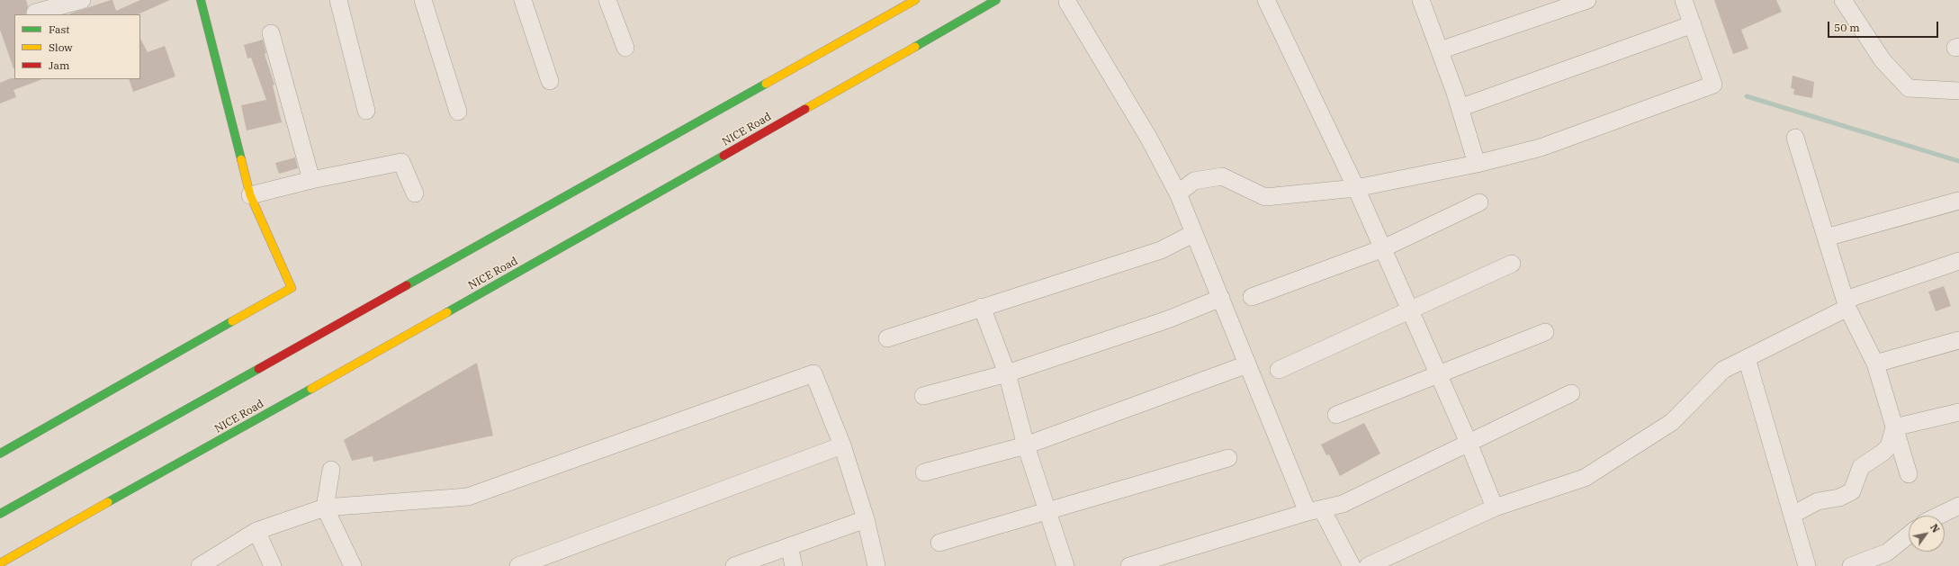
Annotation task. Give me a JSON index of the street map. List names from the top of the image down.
{
  "streets": {
    "main road": ["NICE Road"]
  },
  "legend": ["Fast", "Slow", "Jam"],
  "scale_bar": "50 m",
  "north": "top right"
}
